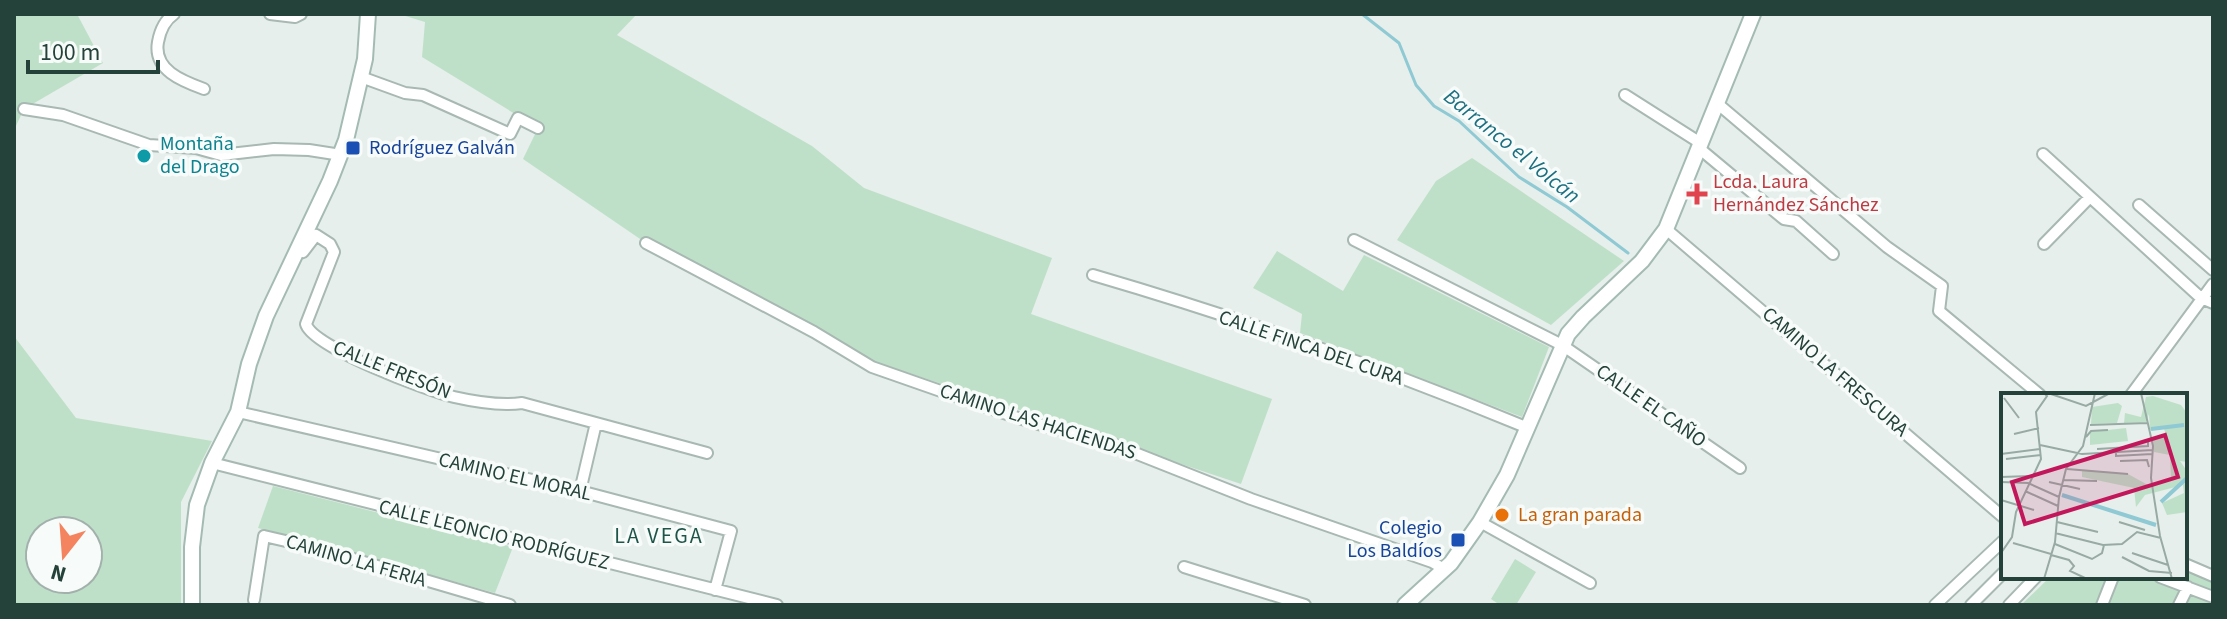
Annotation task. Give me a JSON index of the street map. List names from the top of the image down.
{
  "streets": {
    "street": [
      "CALLE FINCA DEL CURA",
      "CALLE FRESÓN",
      "CAMINO LA FRESCURA",
      "CALLE EL CAÑO",
      "CAMINO LAS HACIENDAS",
      "CAMINO EL MORAL",
      "CALLE LEONCIO RODRÍGUEZ",
      "CAMINO LA FERIA"
    ]
  },
  "crossings": [
    ["CAMINO EL MORAL", "CALLE LEONCIO RODRÍGUEZ"]
  ],
  "districts": ["LA VEGA"],
  "water": ["Barranco el Volcán"],
  "places": {
    "transit": ["Rodríguez Galván", "Colegio Los Baldíos"],
    "other": ["Montaña del Drago", "La gran parada"],
    "health": ["Lcda. Laura Hernández Sánchez"]
  },
  "scale_bar": "100 m",
  "north": "bottom"
}
